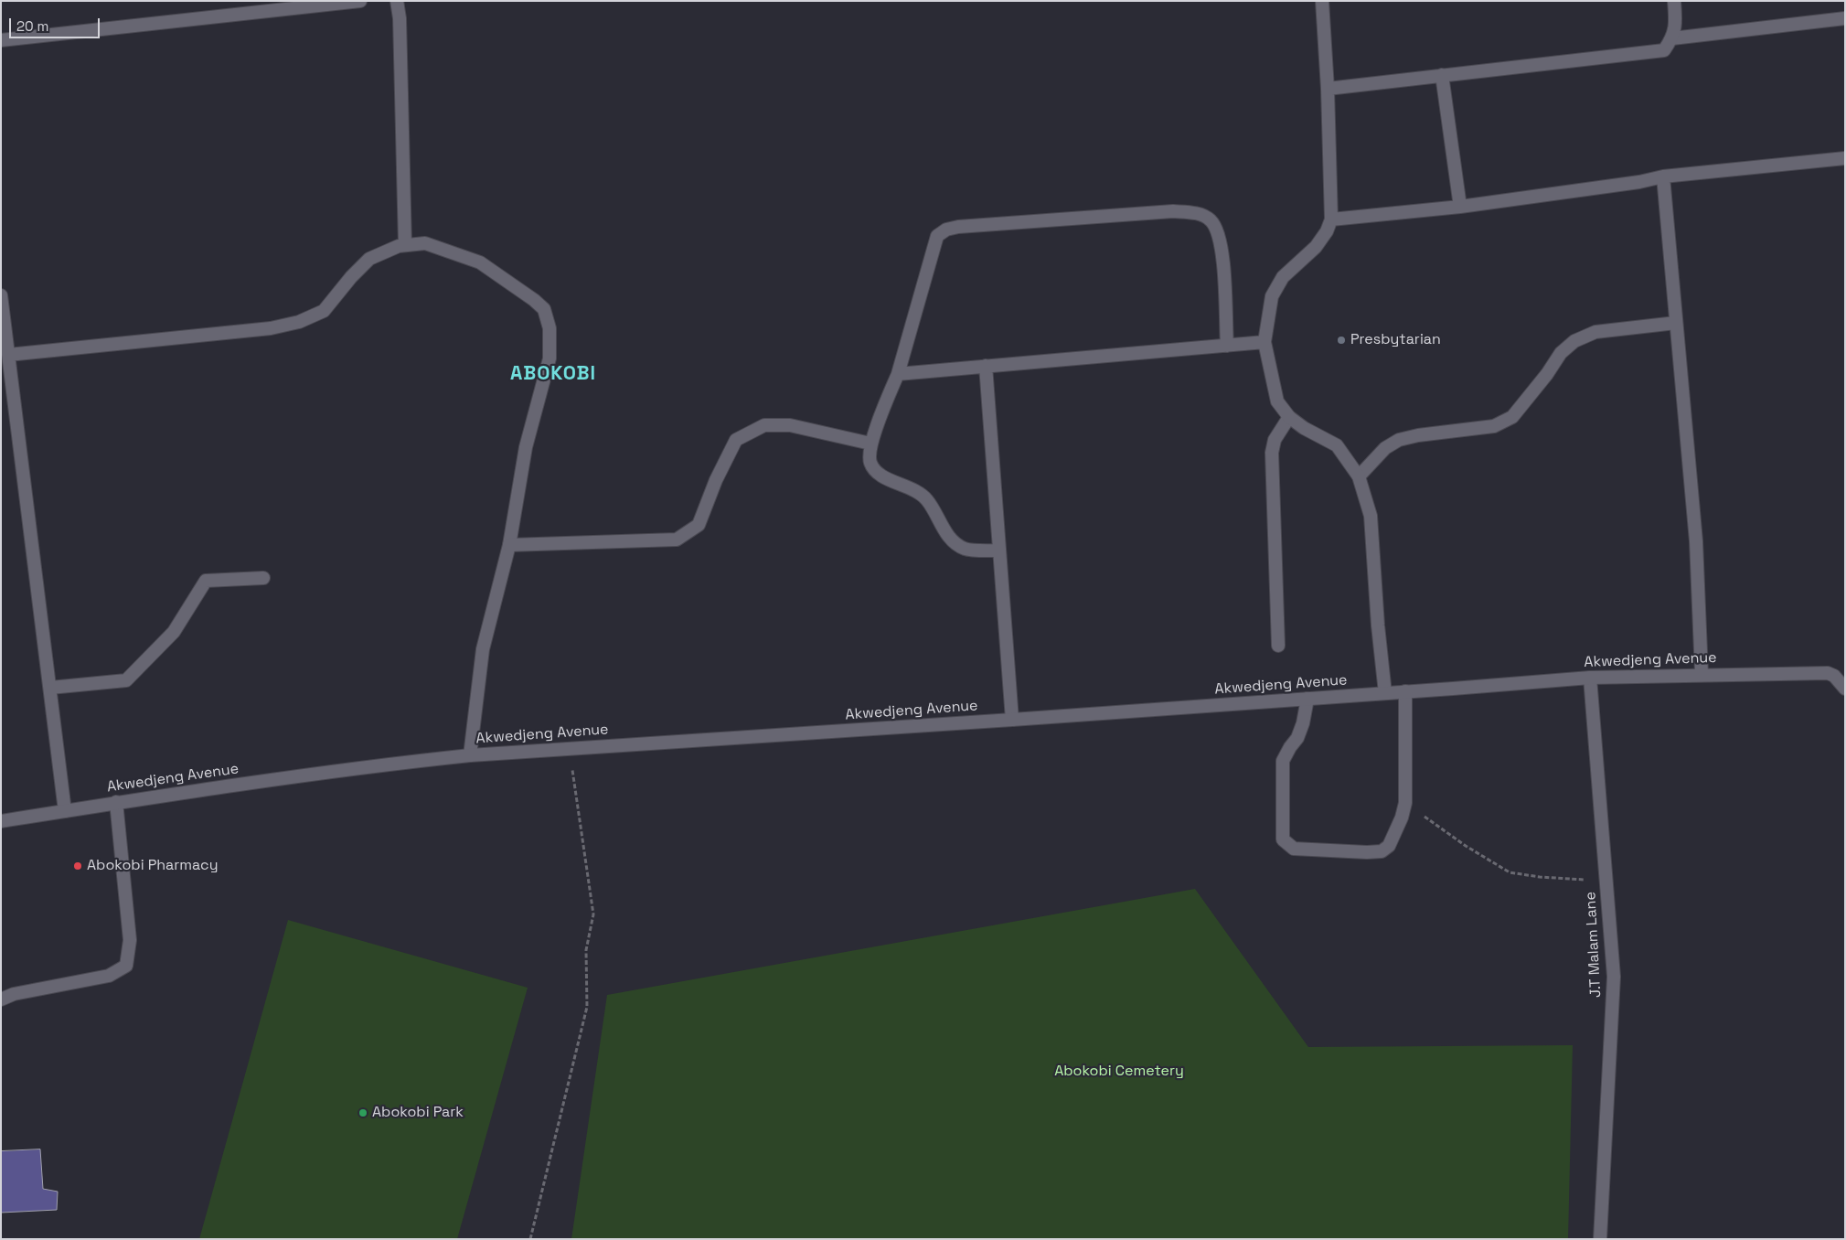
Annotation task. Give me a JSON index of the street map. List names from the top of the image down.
{
  "streets": {
    "street": ["Akwedjeng Avenue", "J.T Malam Lane"]
  },
  "crossings": [
    ["Akwedjeng Avenue", "J.T Malam Lane"]
  ],
  "districts": ["ABOKOBI"],
  "parks": ["Abokobi Cemetery"],
  "places": ["Presbytarian", "Abokobi Pharmacy", "Abokobi Park"],
  "scale_bar": "20 m"
}
